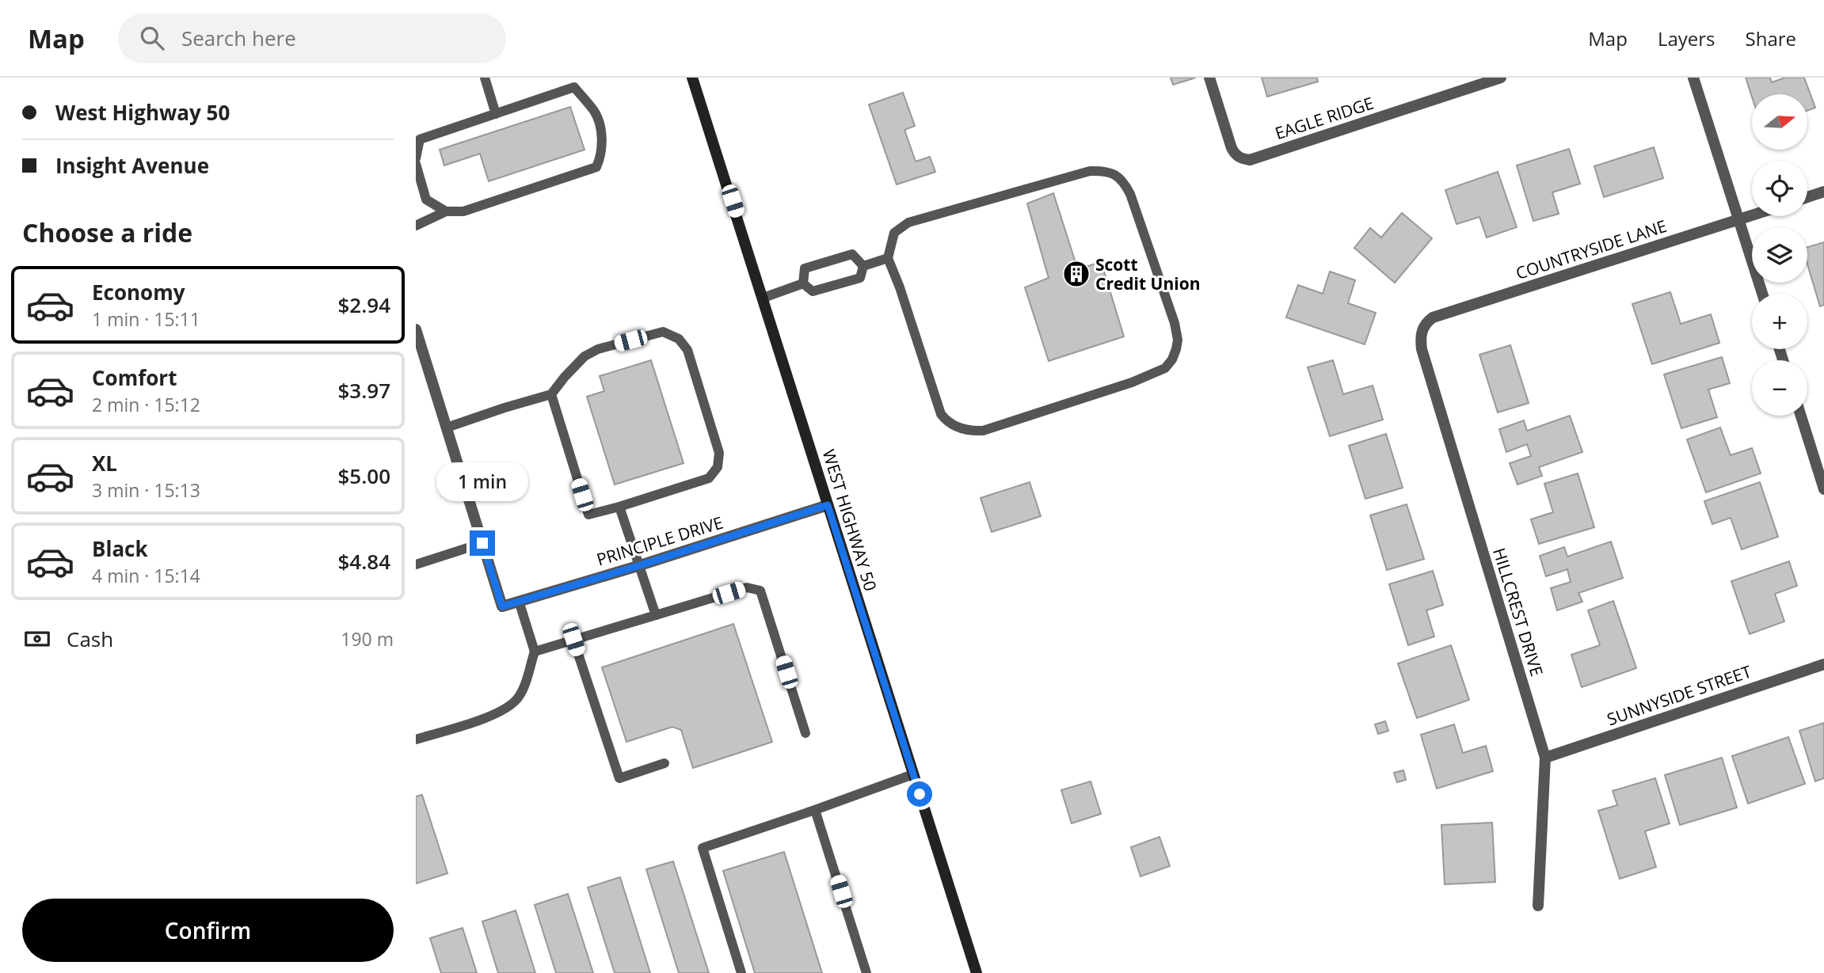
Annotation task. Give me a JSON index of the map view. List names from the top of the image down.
{
  "streets": {
    "main road": ["WEST HIGHWAY 50"],
    "street": [
      "EAGLE RIDGE",
      "COUNTRYSIDE LANE",
      "PRINCIPLE DRIVE",
      "HILLCREST DRIVE",
      "SUNNYSIDE STREET"
    ]
  },
  "crossings": [
    ["COUNTRYSIDE LANE", "HILLCREST DRIVE"],
    ["WEST HIGHWAY 50", "PRINCIPLE DRIVE"],
    ["HILLCREST DRIVE", "SUNNYSIDE STREET"]
  ],
  "places": {
    "building": ["Scott Credit Union"]
  },
  "north": "right",
  "page": {
    "header": "Map",
    "search": "Search here",
    "nav": ["Map", "Layers", "Share"],
    "banner": ["West Highway 50", "Insight Avenue"],
    "map_buttons": ["+", "−"],
    "heading": "Choose a ride",
    "list": [
      {
        "name": "Economy",
        "note": "1 min · 15:11",
        "value": "$2.94"
      },
      {
        "name": "Comfort",
        "note": "2 min · 15:12",
        "value": "$3.97"
      },
      {
        "name": "XL",
        "note": "3 min · 15:13",
        "value": "$5.00"
      },
      {
        "name": "Black",
        "note": "4 min · 15:14",
        "value": "$4.84"
      }
    ],
    "bubble": "1 min",
    "pay": ["Cash", "190 m"],
    "buttons": "Confirm"
  }
}
